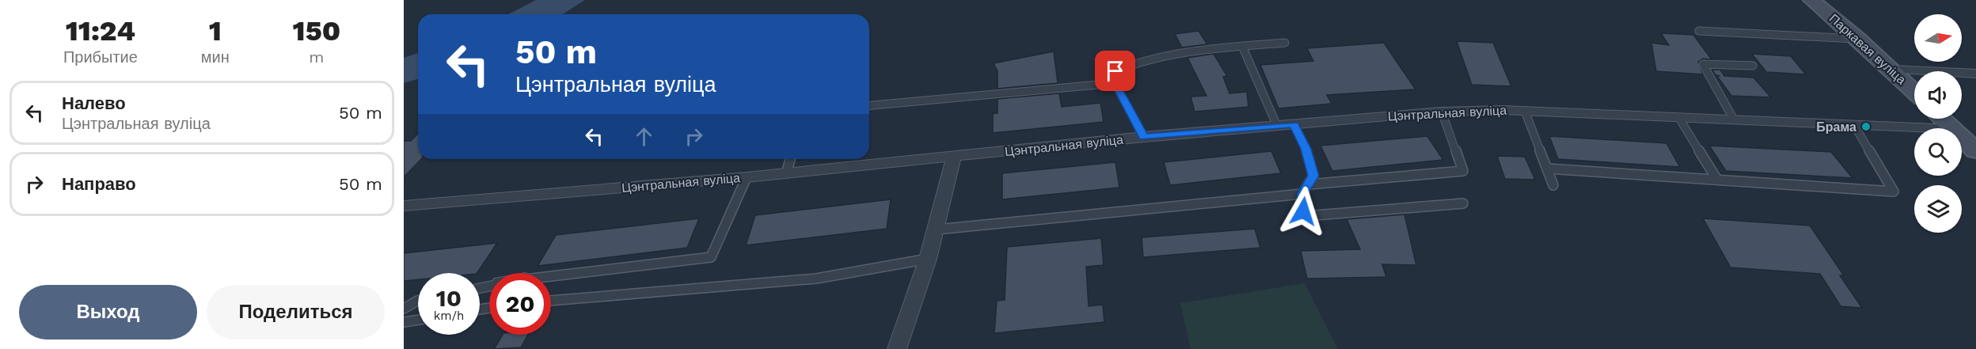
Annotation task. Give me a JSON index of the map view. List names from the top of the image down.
{
  "streets": {
    "main road": ["Паркавая вуліца"],
    "street": ["Цэнтральная вуліца"]
  },
  "places": ["Брама"],
  "north": "right",
  "page": {
    "eta": [
      "11:24",
      "Прибытие",
      "1",
      "мин",
      "150",
      "m"
    ],
    "turn": ["50 m", "Цэнтральная вуліца"],
    "list": [
      {
        "name": "Налево",
        "note": "Цэнтральная вуліца",
        "value": "50 m"
      },
      {
        "name": "Направо",
        "value": "50 m"
      }
    ],
    "speed": "10 km/h",
    "limit": "20",
    "buttons": ["Выход", "Поделиться"]
  }
}
